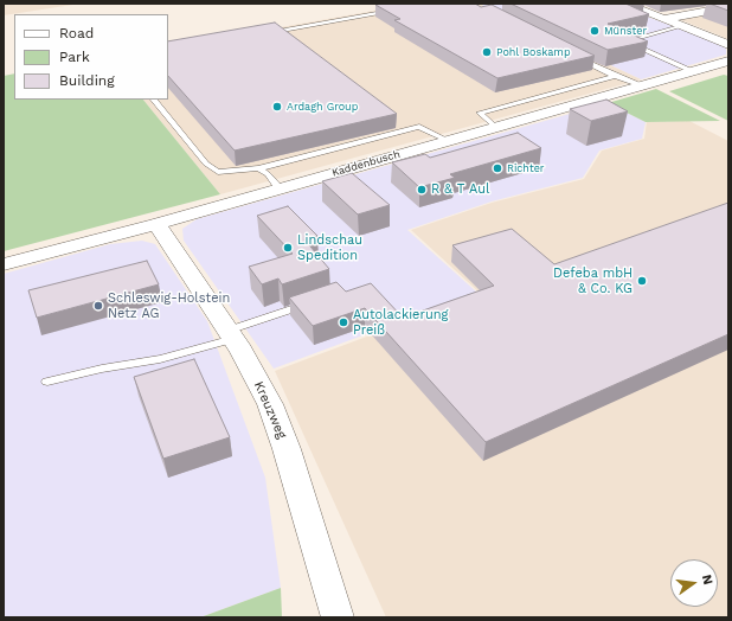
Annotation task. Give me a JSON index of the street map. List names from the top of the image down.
{
  "streets": {
    "street": ["Kaddenbusch", "Kreuzweg"]
  },
  "crossings": [
    ["Kaddenbusch", "Kreuzweg"]
  ],
  "places": [
    "Münster",
    "Pohl Boskamp",
    "Ardagh Group",
    "Richter",
    "R & T Aul",
    "Lindschau Spedition",
    "Defeba mbH & Co. KG",
    "Schleswig-Holstein Netz AG",
    "Autolackierung Preiß"
  ],
  "legend": ["Road", "Park", "Building"],
  "north": "right"
}
